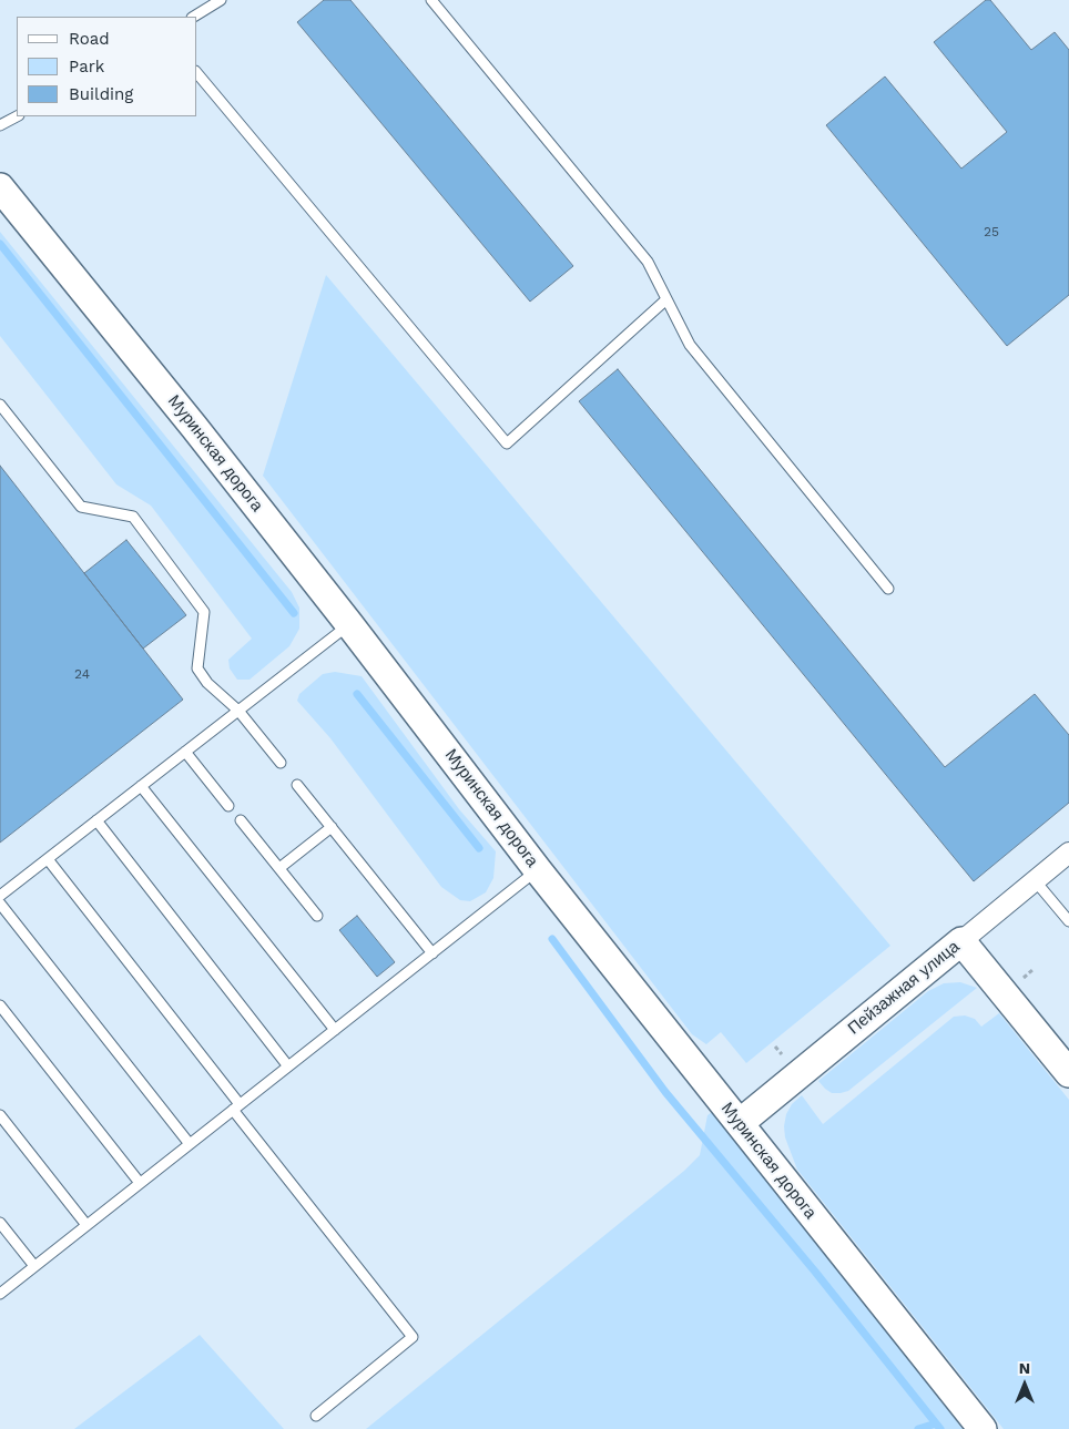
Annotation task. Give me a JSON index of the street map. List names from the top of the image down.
{
  "streets": {
    "street": ["Муринская дорога", "Пейзажная улица"]
  },
  "crossings": [
    ["Муринская дорога", "Пейзажная улица"]
  ],
  "house_numbers": ["25", "24"],
  "legend": ["Road", "Park", "Building"],
  "north": "top"
}
